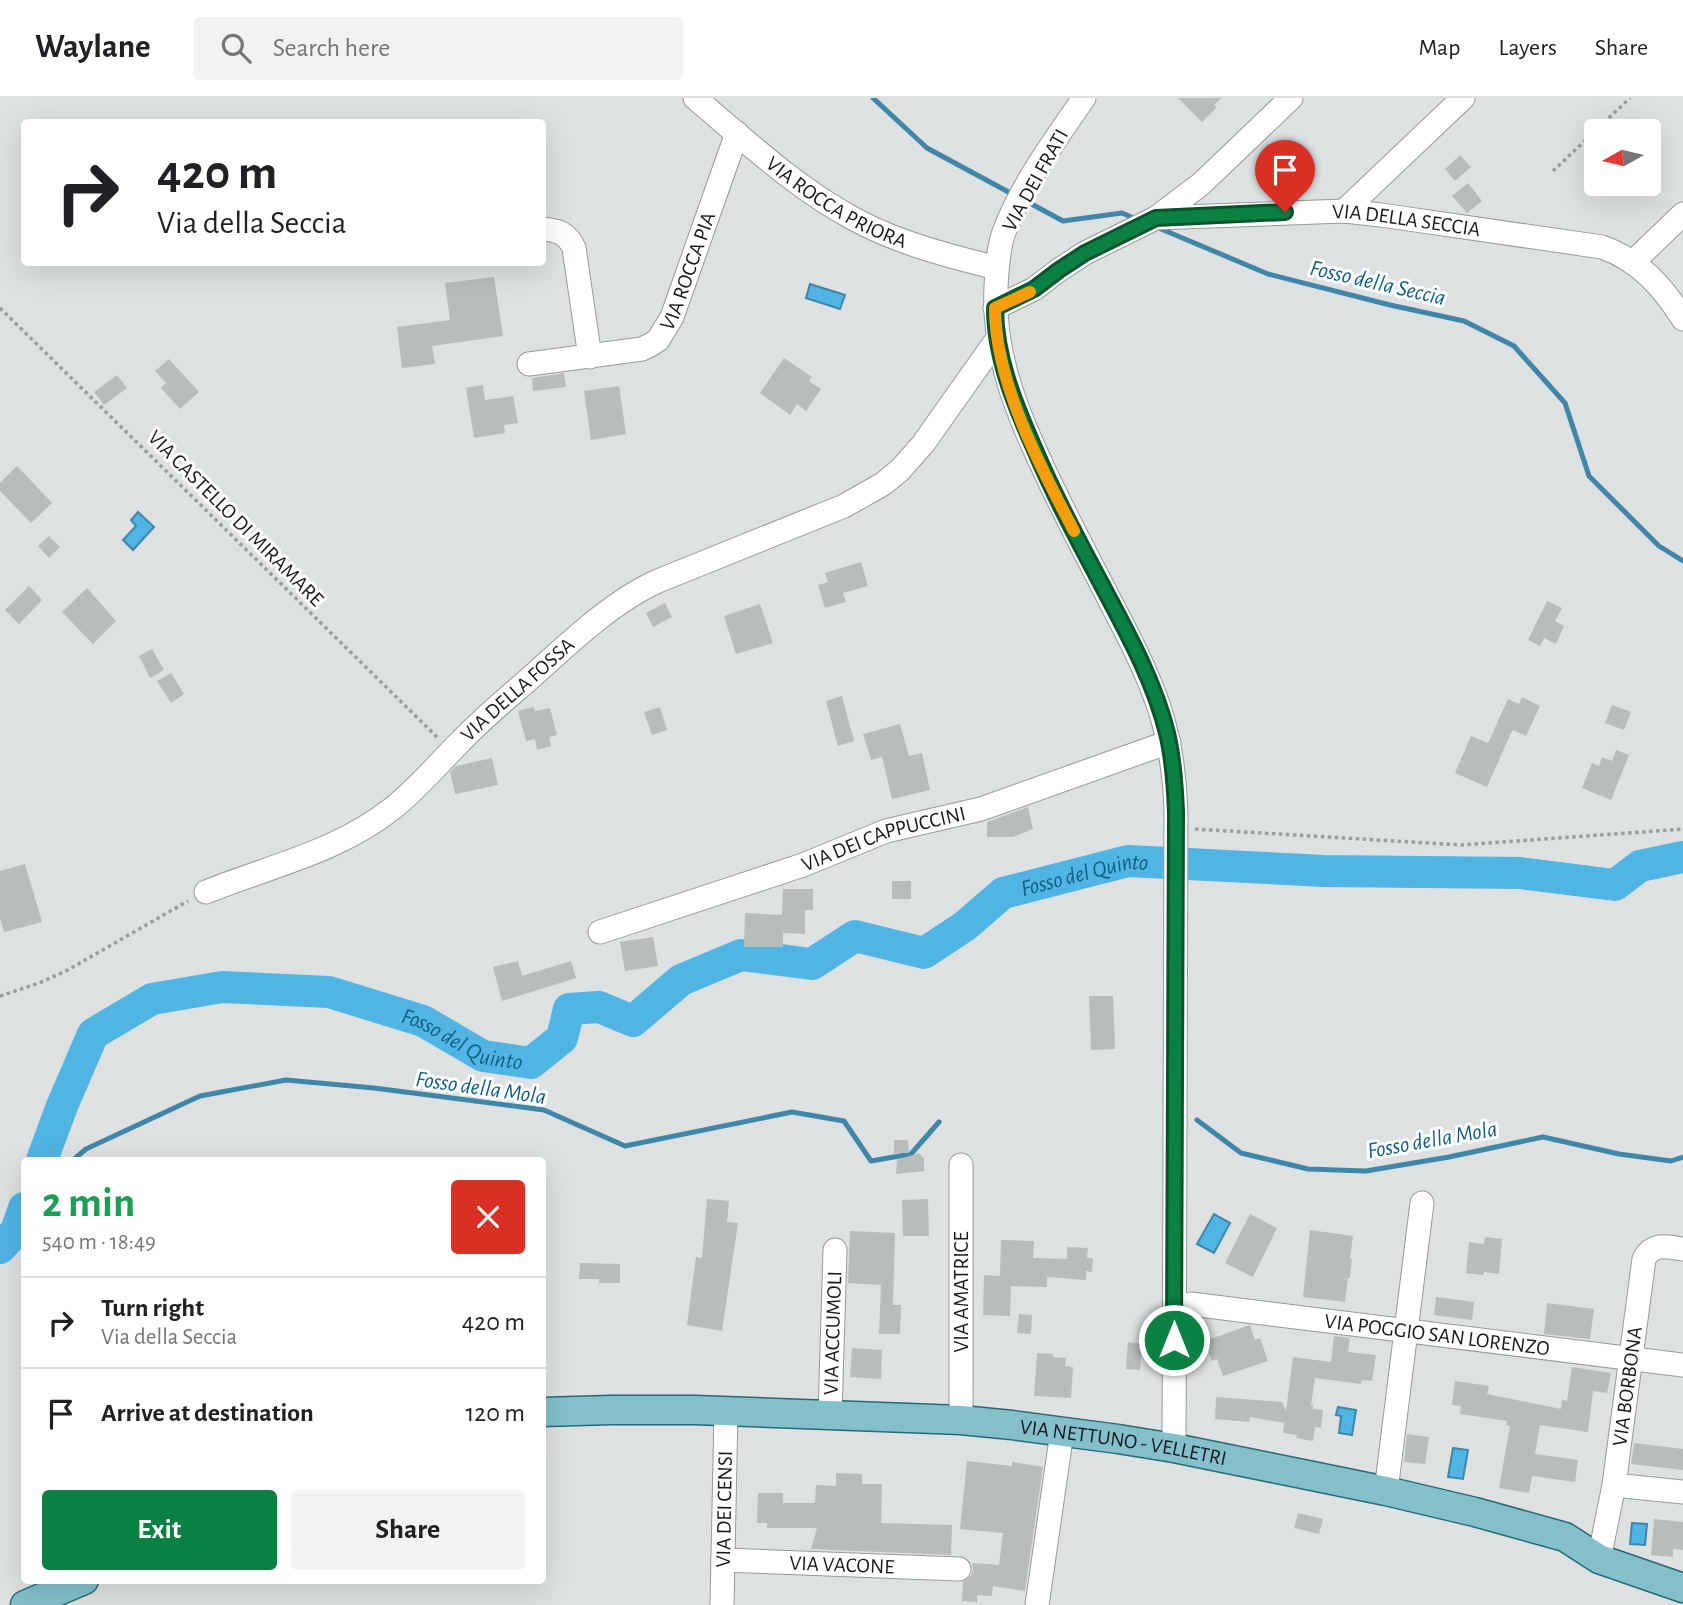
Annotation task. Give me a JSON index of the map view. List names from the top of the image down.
{
  "streets": {
    "main road": ["VIA NETTUNO - VELLETRI"],
    "street": [
      "VIA DEI FRATI",
      "VIA ROCCA PRIORA",
      "VIA DELLA SECCIA",
      "VIA ROCCA PIA",
      "VIA DELLA FOSSA",
      "VIA DEI CAPPUCCINI",
      "VIA AMATRICE",
      "VIA ACCUMOLI",
      "VIA POGGIO SAN LORENZO",
      "VIA BORBONA",
      "VIA DEI CENSI",
      "VIA VACONE"
    ],
    "path": ["VIA CASTELLO DI MIRAMARE"]
  },
  "crossings": [
    ["VIA DEI FRATI", "VIA ROCCA PRIORA"],
    ["VIA DEI FRATI", "VIA DELLA SECCIA"],
    ["VIA DEI FRATI", "VIA DELLA FOSSA"],
    ["VIA DEI FRATI", "VIA DEI CAPPUCCINI"],
    ["VIA DEI FRATI", "VIA NETTUNO - VELLETRI"],
    ["VIA ROCCA PRIORA", "VIA ROCCA PIA"],
    ["VIA CASTELLO DI MIRAMARE", "VIA DELLA FOSSA"],
    ["VIA AMATRICE", "VIA NETTUNO - VELLETRI"],
    ["VIA ACCUMOLI", "VIA NETTUNO - VELLETRI"],
    ["VIA POGGIO SAN LORENZO", "VIA BORBONA"],
    ["VIA BORBONA", "VIA NETTUNO - VELLETRI"],
    ["VIA NETTUNO - VELLETRI", "VIA DEI CENSI"],
    ["VIA DEI CENSI", "VIA VACONE"]
  ],
  "water": ["Fosso della Seccia", "Fosso del Quinto", "Fosso della Mola"],
  "north": "left",
  "page": {
    "header": "Waylane",
    "search": "Search here",
    "nav": ["Map", "Layers", "Share"],
    "turn": ["420 m", "Via della Seccia"],
    "heading": ["2 min", "540 m · 18:49"],
    "list": [
      {
        "name": "Turn right",
        "note": "Via della Seccia",
        "value": "420 m"
      },
      {
        "name": "Arrive at destination",
        "value": "120 m"
      }
    ],
    "buttons": ["Exit", "Share"]
  }
}
